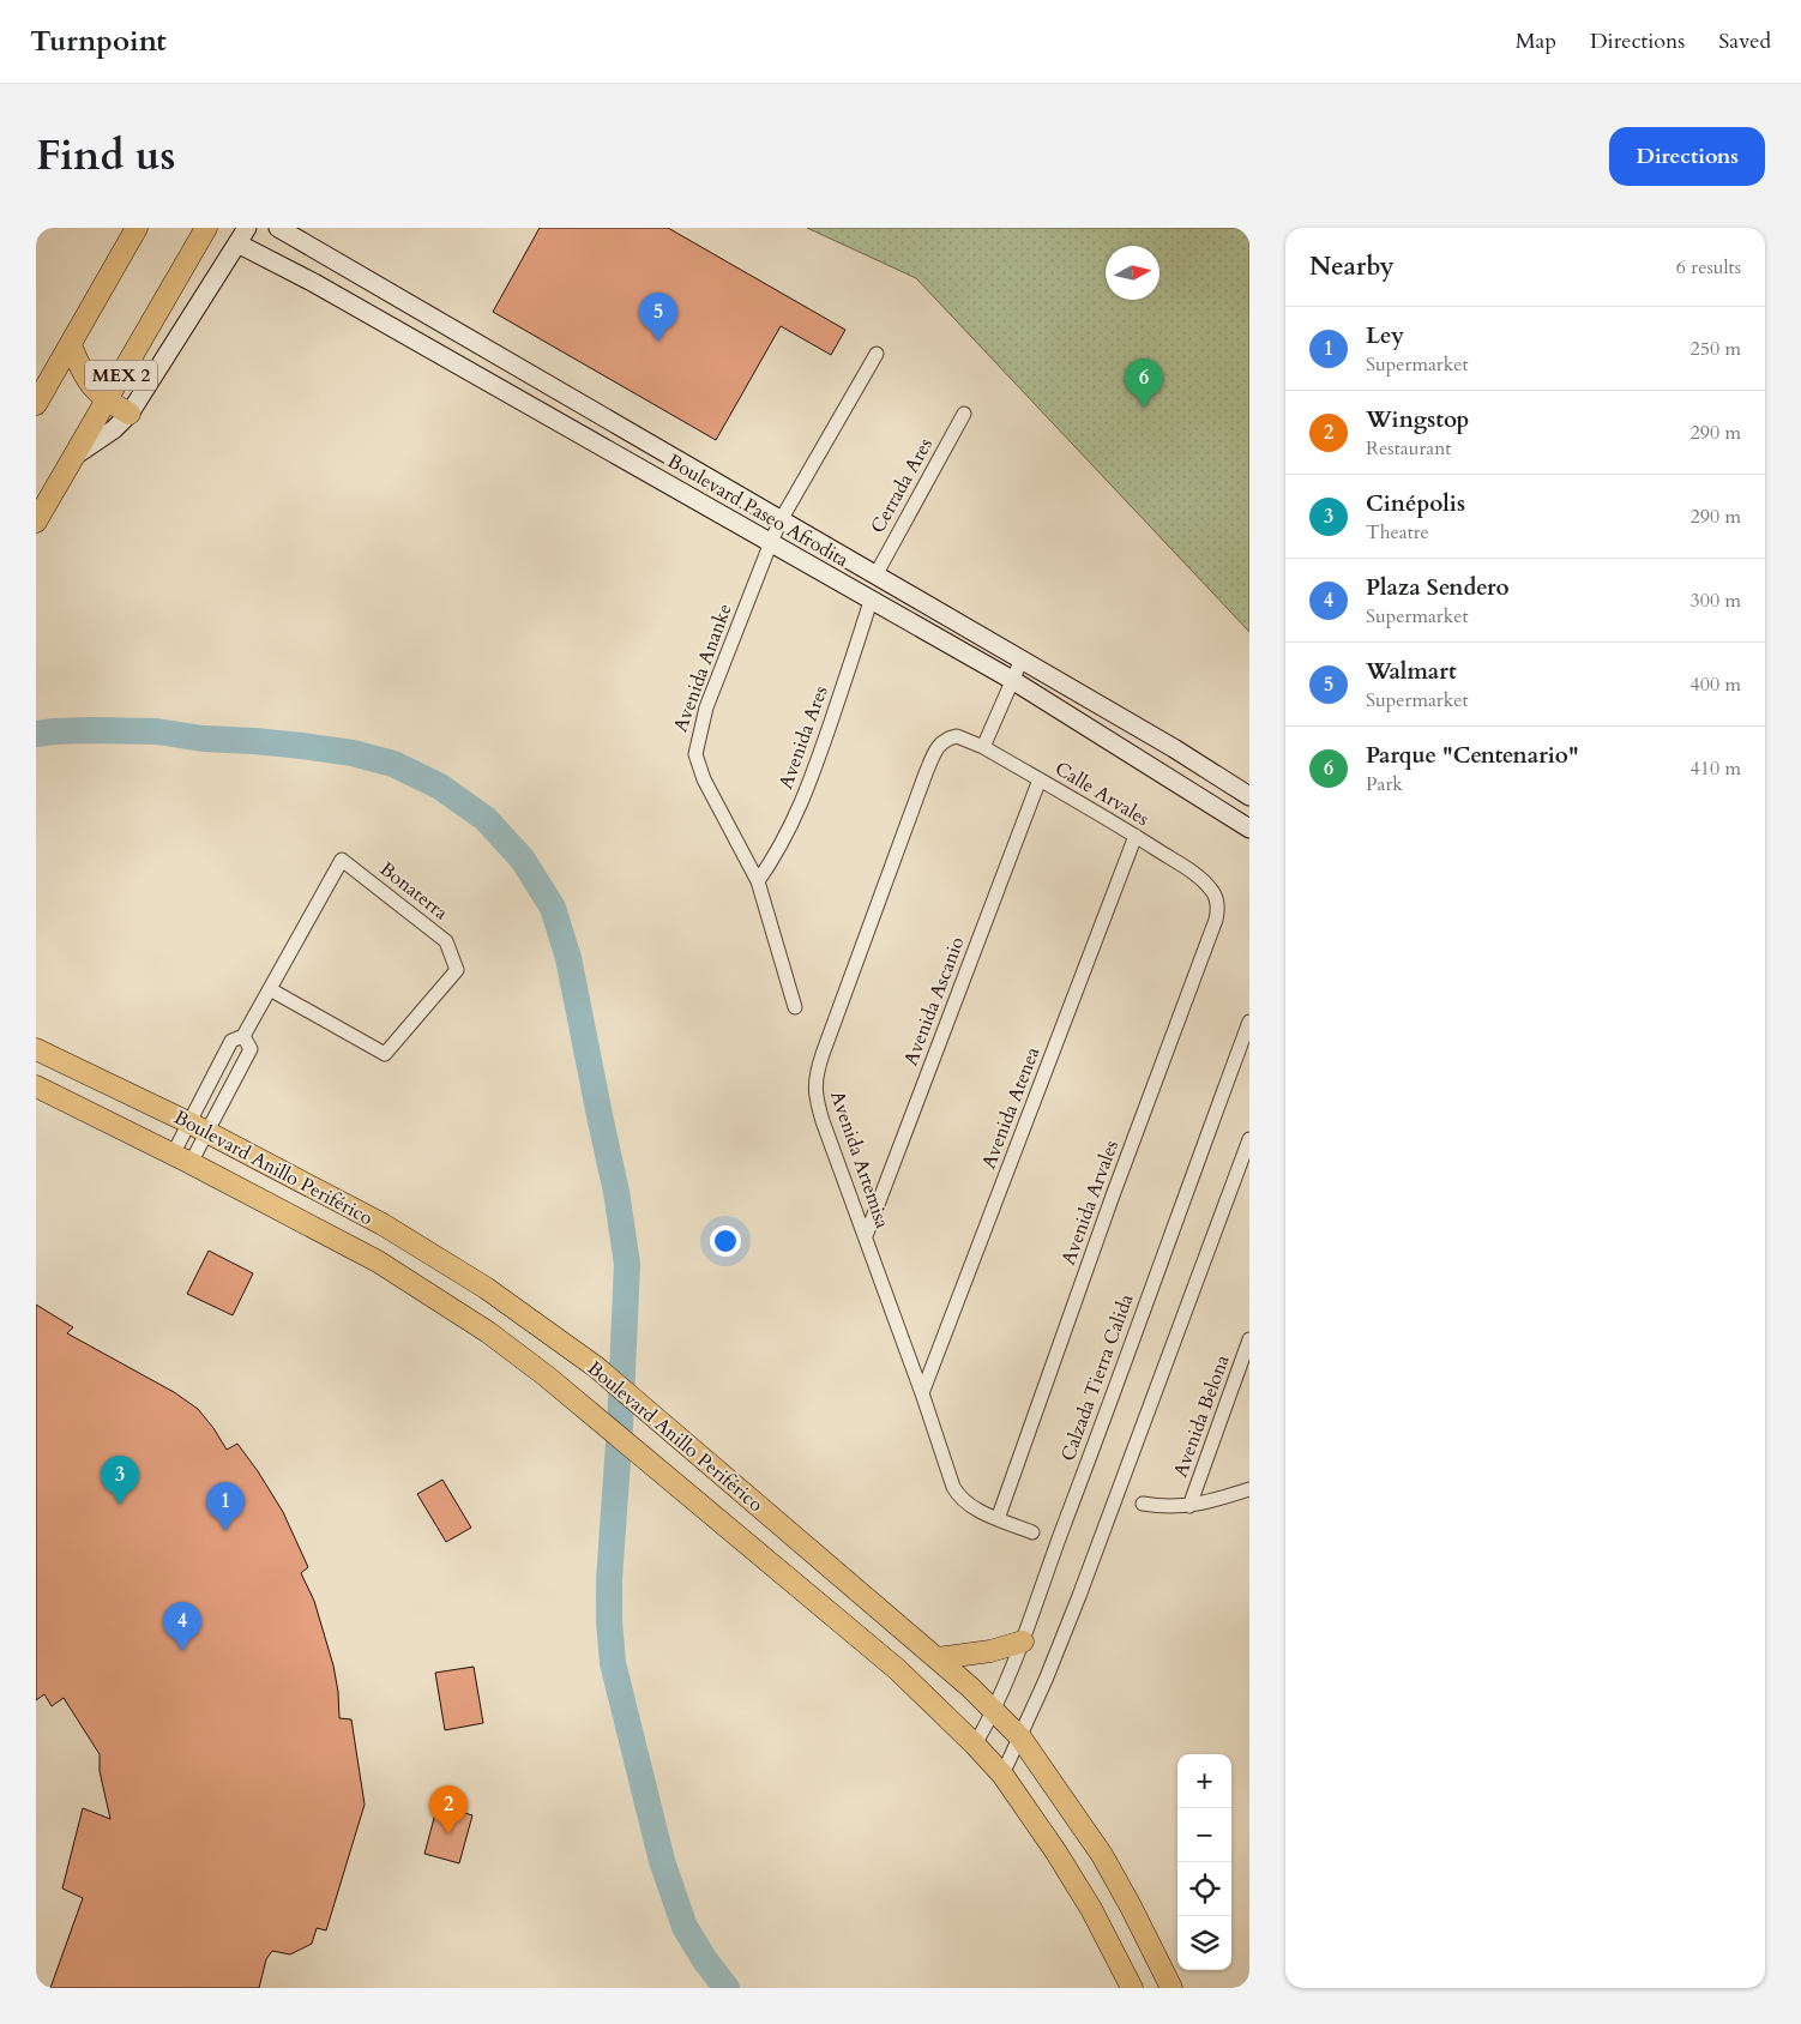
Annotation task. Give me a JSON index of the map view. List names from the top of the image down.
{
  "streets": {
    "main road": ["MEX 2", "Boulevard Anillo Periférico"],
    "street": [
      "Cerrada Ares",
      "Boulevard Paseo Afrodita",
      "Avenida Ananke",
      "Avenida Ares",
      "Calle Arvales",
      "Bonaterra",
      "Avenida Ascanio",
      "Avenida Atenea",
      "Avenida Artemisa",
      "Avenida Arvales",
      "Calzada Tierra Calida",
      "Avenida Belona"
    ]
  },
  "crossings": [
    ["Cerrada Ares", "Boulevard Paseo Afrodita"],
    ["Boulevard Paseo Afrodita", "Avenida Ananke"],
    ["Boulevard Paseo Afrodita", "Avenida Ares"],
    ["Avenida Ananke", "Avenida Ares"],
    ["Calle Arvales", "Avenida Ascanio"],
    ["Calle Arvales", "Avenida Atenea"],
    ["Calle Arvales", "Avenida Artemisa"],
    ["Calle Arvales", "Avenida Arvales"],
    ["Avenida Ascanio", "Avenida Artemisa"],
    ["Avenida Atenea", "Avenida Artemisa"],
    ["Avenida Artemisa", "Avenida Arvales"],
    ["Boulevard Anillo Periférico", "Calzada Tierra Calida"]
  ],
  "north": "right",
  "page": {
    "header": "Turnpoint",
    "nav": ["Map", "Directions", "Saved"],
    "title": "Find us",
    "buttons": "Directions",
    "heading": ["Nearby", "6 results"],
    "pins": [
      "5",
      "6",
      "3",
      "1",
      "4",
      "2"
    ],
    "list": [
      {
        "mark": "1",
        "name": "Ley",
        "note": "Supermarket",
        "value": "250 m"
      },
      {
        "mark": "2",
        "name": "Wingstop",
        "note": "Restaurant",
        "value": "290 m"
      },
      {
        "mark": "3",
        "name": "Cinépolis",
        "note": "Theatre",
        "value": "290 m"
      },
      {
        "mark": "4",
        "name": "Plaza Sendero",
        "note": "Supermarket",
        "value": "300 m"
      },
      {
        "mark": "5",
        "name": "Walmart",
        "note": "Supermarket",
        "value": "400 m"
      },
      {
        "mark": "6",
        "name": "Parque \"Centenario\"",
        "note": "Park",
        "value": "410 m"
      }
    ],
    "map_buttons": ["+", "−"]
  }
}
